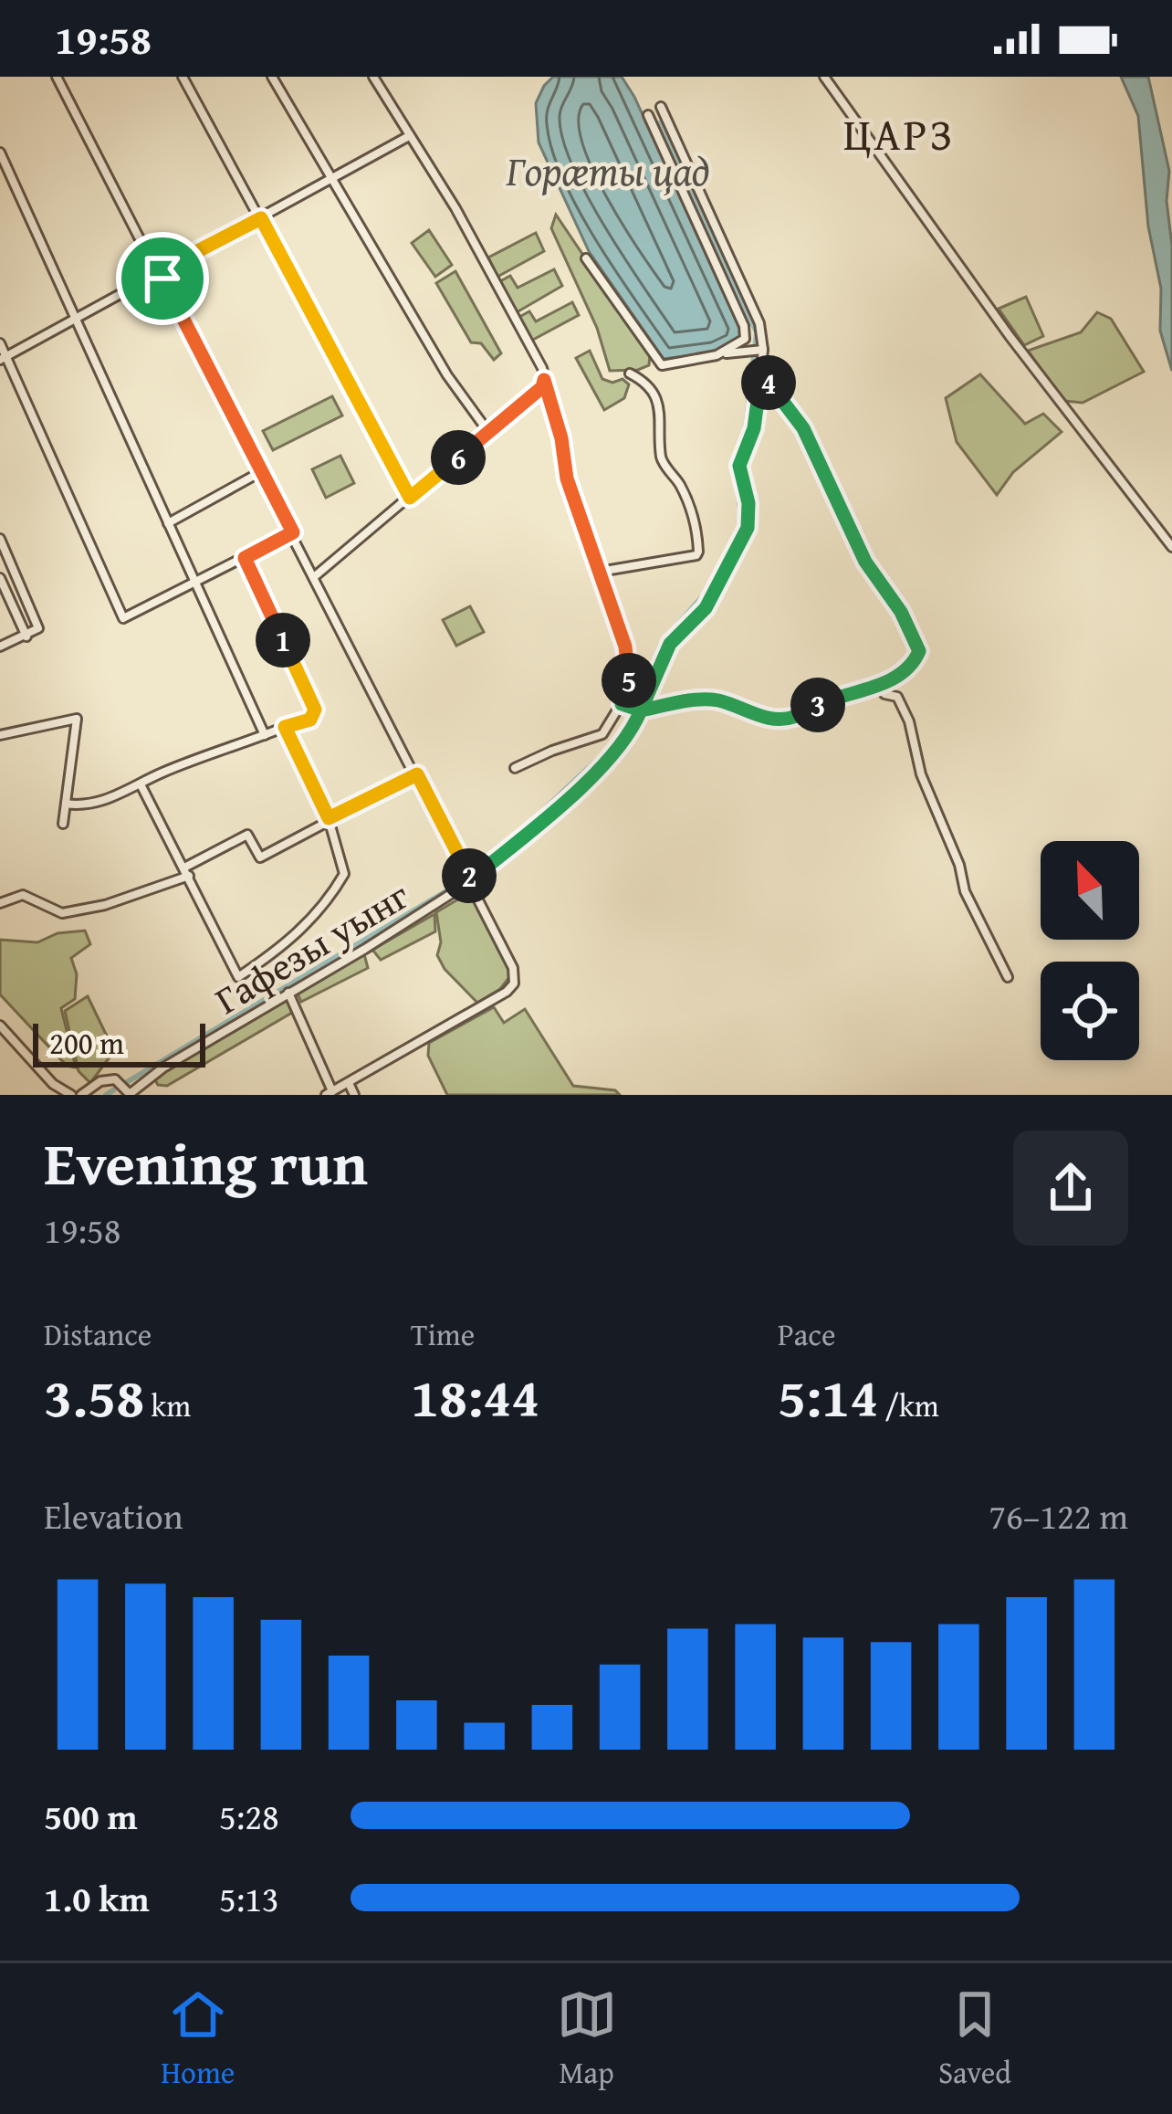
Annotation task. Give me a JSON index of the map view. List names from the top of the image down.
{
  "streets": {
    "street": ["Гафезы уынг"]
  },
  "districts": ["ЦАРЗ"],
  "water": ["Горӕты цад"],
  "scale_bar": "200 m",
  "north": "top left",
  "page": {
    "status": "19:58",
    "pins": [
      "4",
      "6",
      "1",
      "5",
      "3",
      "2"
    ],
    "scale": "200 m",
    "heading": ["Evening run", "19:58"],
    "stats": [
      ["Distance", "3.58 km"],
      ["Time", "18:44"],
      ["Pace", "5:14 /km"]
    ],
    "chart": ["Elevation", "76–122 m"],
    "list": [
      {
        "name": "500 m",
        "note": "5:28"
      },
      {
        "name": "1.0 km",
        "note": "5:13"
      }
    ],
    "tabs": ["Home", "Map", "Saved"]
  }
}
